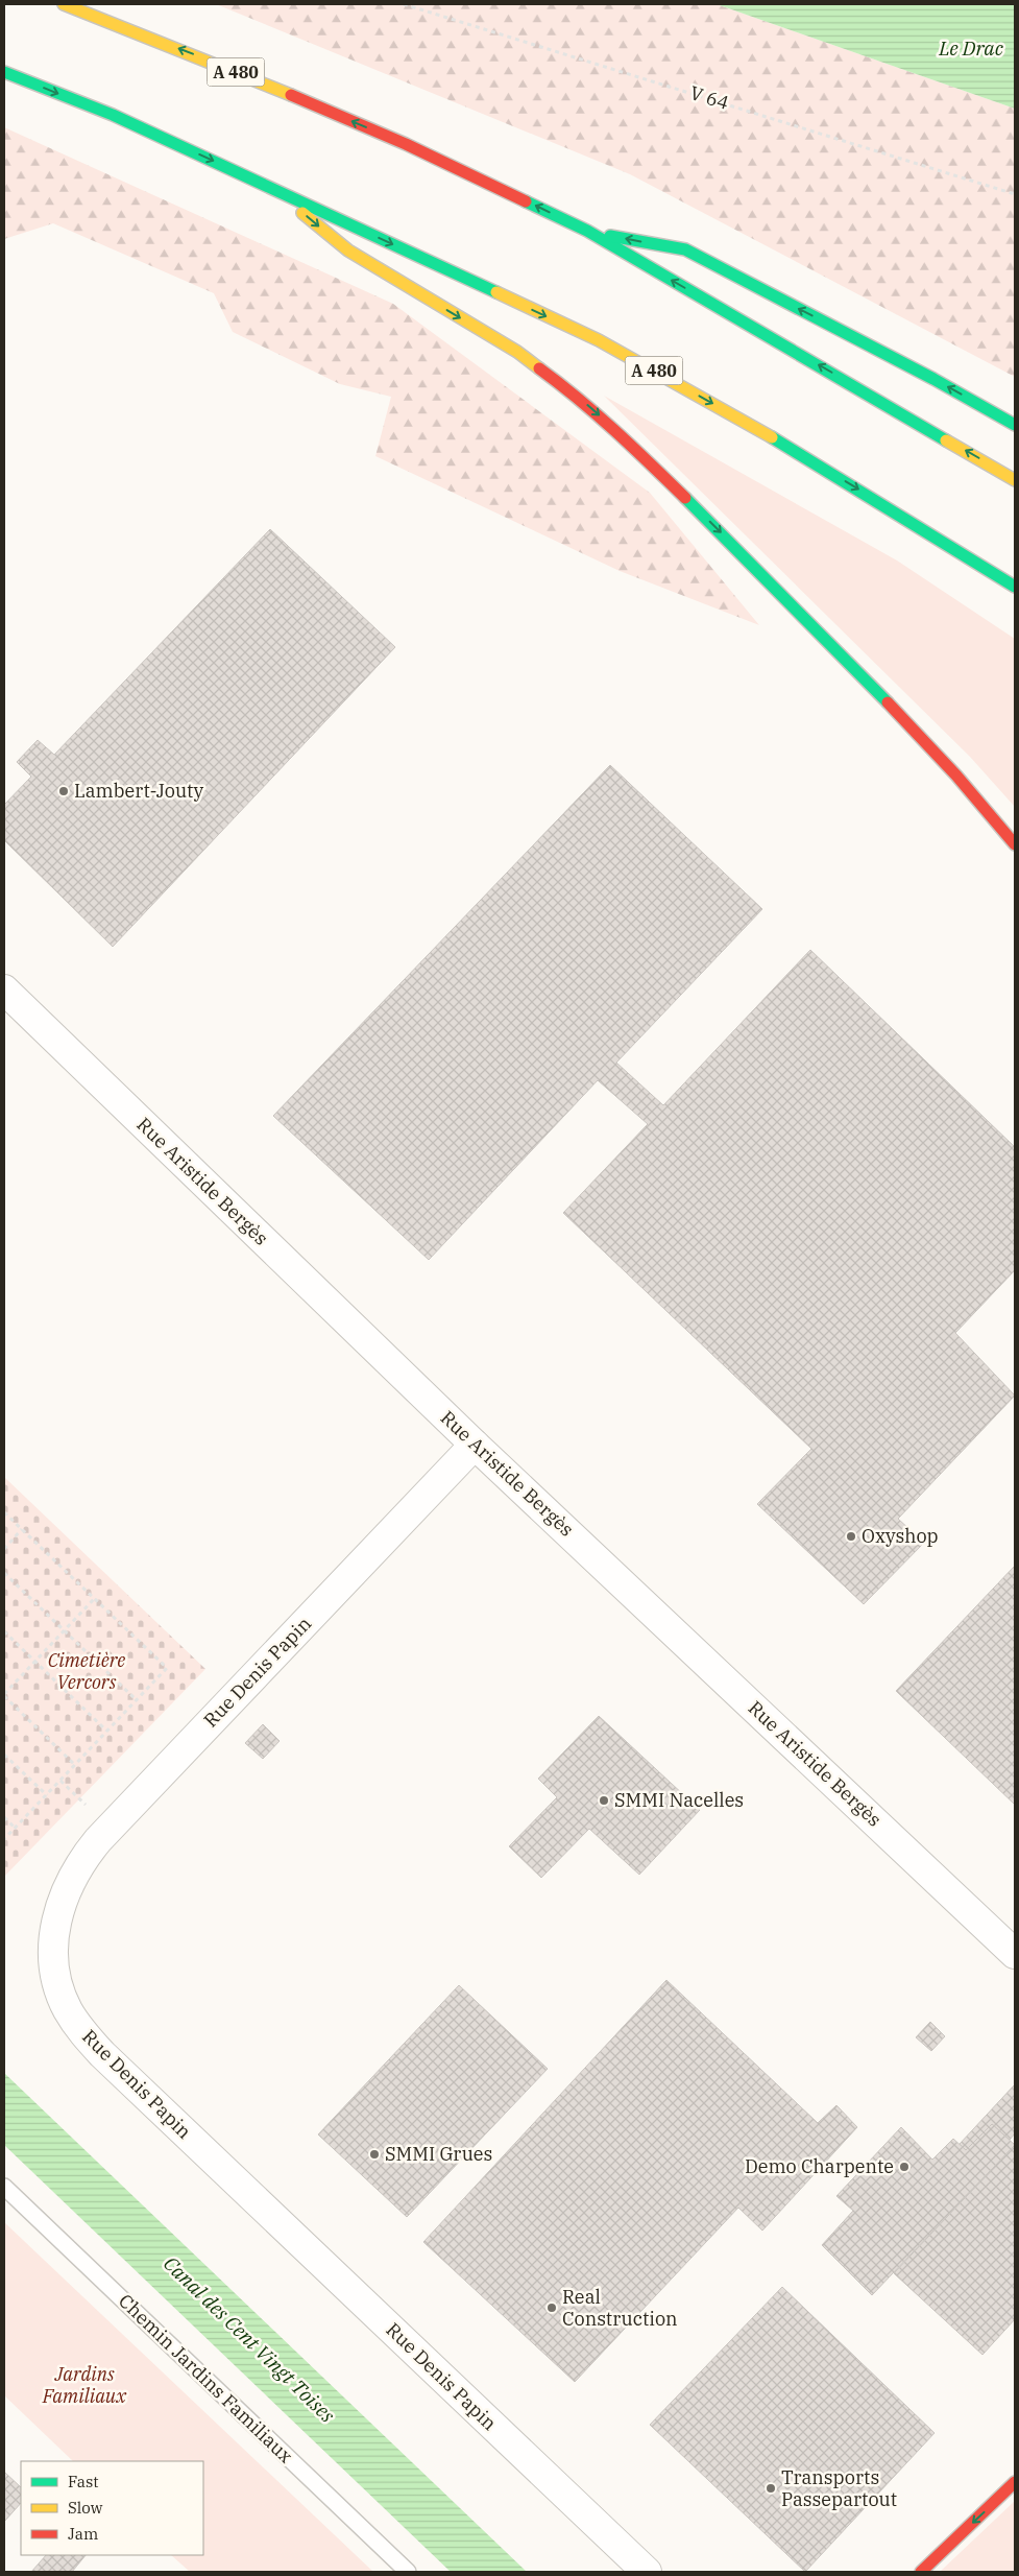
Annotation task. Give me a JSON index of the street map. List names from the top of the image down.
{
  "streets": {
    "main road": ["A 480"],
    "street": ["Rue Aristide Bergès", "Rue Denis Papin"],
    "lane": ["Chemin Jardins Familiaux"],
    "path": ["V 64"]
  },
  "crossings": [
    ["Rue Aristide Bergès", "Rue Denis Papin"]
  ],
  "water": ["Le Drac", "Canal des Cent Vingt Toises"],
  "parks": ["Cimetière Vercors", "Jardins Familiaux"],
  "places": [
    "Lambert-Jouty",
    "Oxyshop",
    "SMMI Nacelles",
    "SMMI Grues",
    "Demo Charpente",
    "Real Construction",
    "Transports Passepartout"
  ],
  "legend": ["Fast", "Slow", "Jam"]
}
